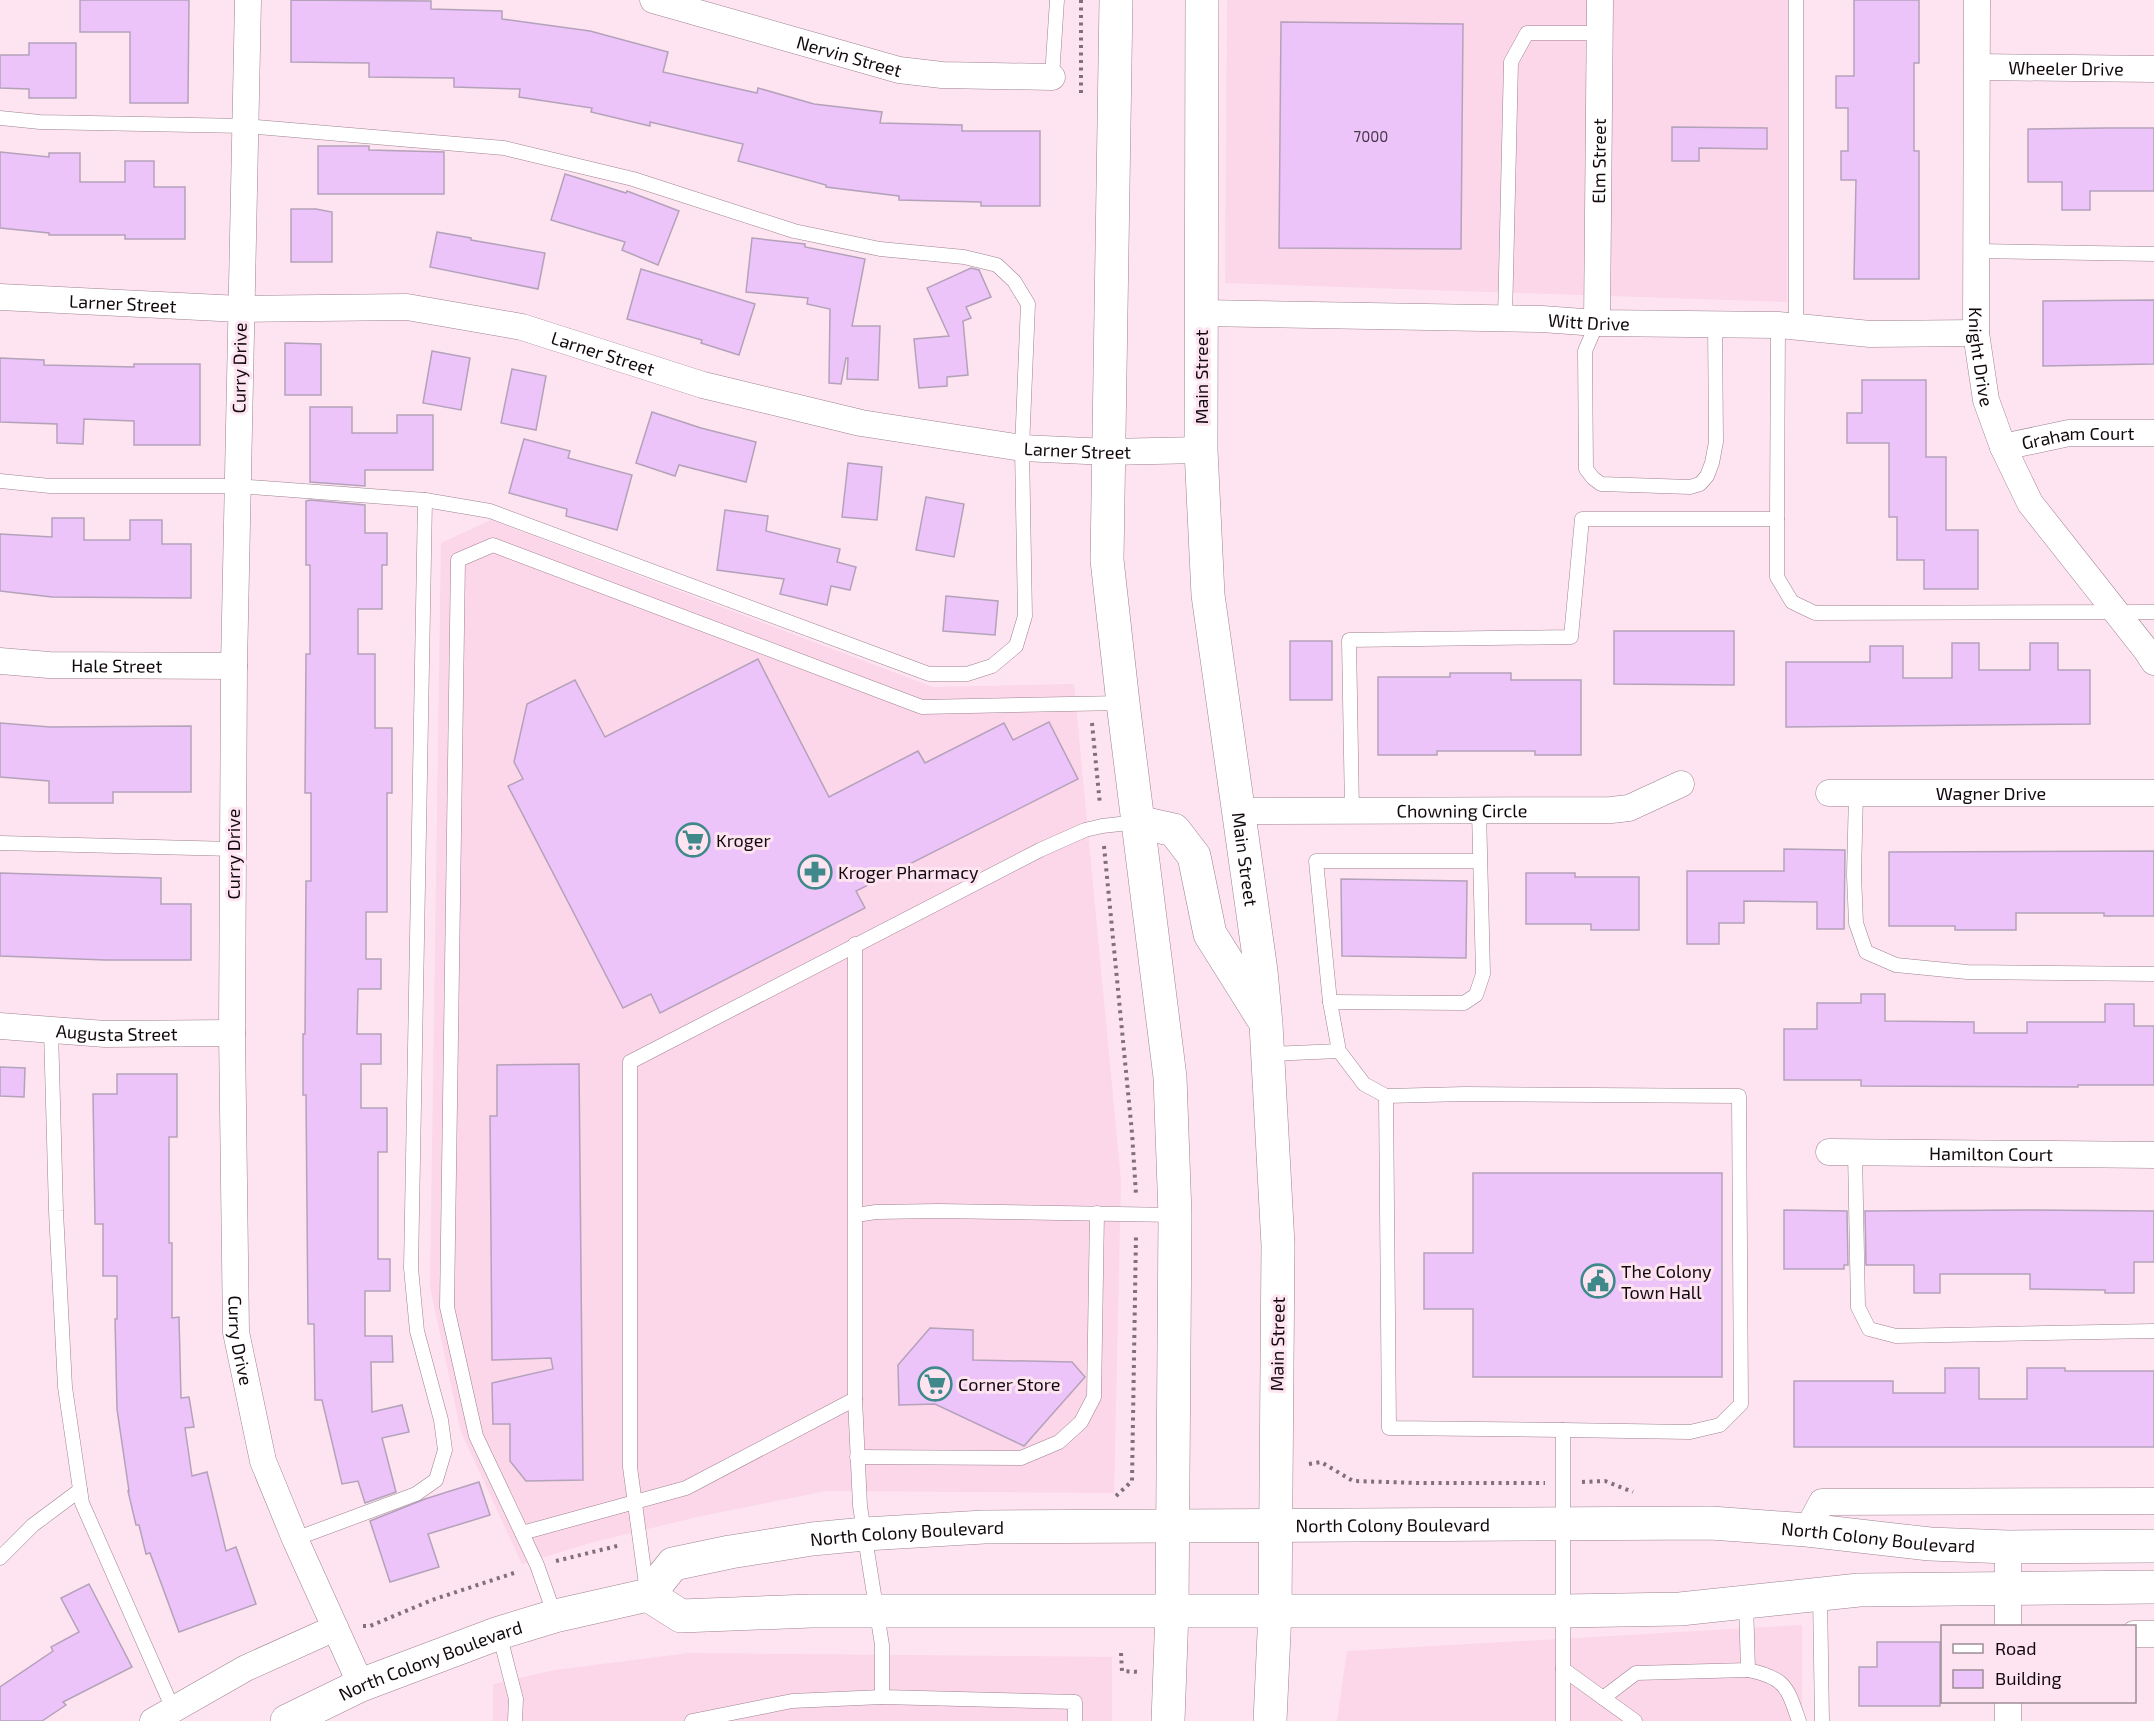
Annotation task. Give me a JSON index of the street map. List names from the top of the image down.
{
  "streets": {
    "main road": ["Main Street", "North Colony Boulevard"],
    "street": [
      "Nervin Street",
      "Wheeler Drive",
      "Elm Street",
      "Larner Street",
      "Witt Drive",
      "Knight Drive",
      "Curry Drive",
      "Graham Court",
      "Hale Street",
      "Wagner Drive",
      "Chowning Circle",
      "Augusta Street",
      "Hamilton Court"
    ]
  },
  "crossings": [
    ["Wheeler Drive", "Knight Drive"],
    ["Elm Street", "Witt Drive"],
    ["Larner Street", "Curry Drive"],
    ["Larner Street", "Main Street"],
    ["Witt Drive", "Knight Drive"],
    ["Witt Drive", "Main Street"],
    ["Knight Drive", "Graham Court"],
    ["Curry Drive", "Hale Street"],
    ["Curry Drive", "Augusta Street"],
    ["Curry Drive", "North Colony Boulevard"],
    ["Main Street", "Chowning Circle"],
    ["Main Street", "North Colony Boulevard"]
  ],
  "places": {
    "supermarket": ["Kroger", "Corner Store"],
    "pharmacy": ["Kroger Pharmacy"],
    "public building": ["The Colony Town Hall"]
  },
  "house_numbers": ["7000"],
  "legend": ["Road", "Building"]
}
